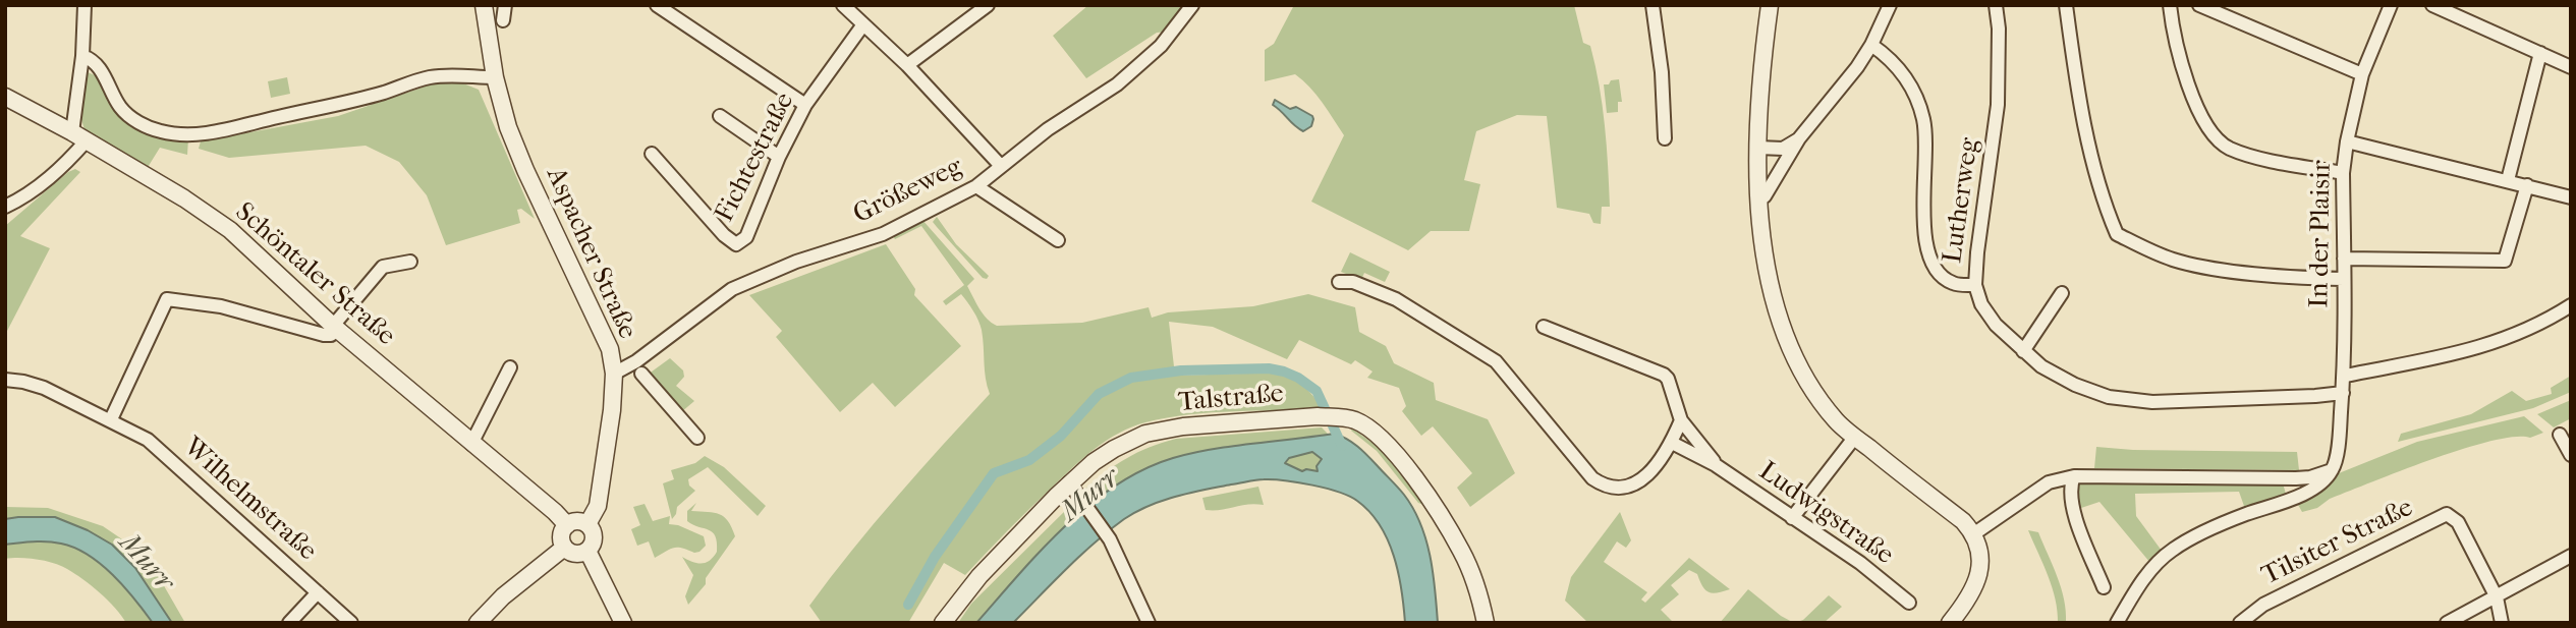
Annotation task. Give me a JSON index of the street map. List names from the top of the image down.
{
  "streets": {
    "street": [
      "Fichtestraße",
      "Größeweg",
      "Lutherweg",
      "In der Plaisir",
      "Aspacher Straße",
      "Schöntaler Straße",
      "Talstraße",
      "Wilhelmstraße",
      "Ludwigstraße",
      "Tilsiter Straße"
    ]
  },
  "crossings": [
    ["Größeweg", "Aspacher Straße"],
    ["Lutherweg", "In der Plaisir"],
    ["Aspacher Straße", "Schöntaler Straße"]
  ],
  "water": ["Murr"]
}
